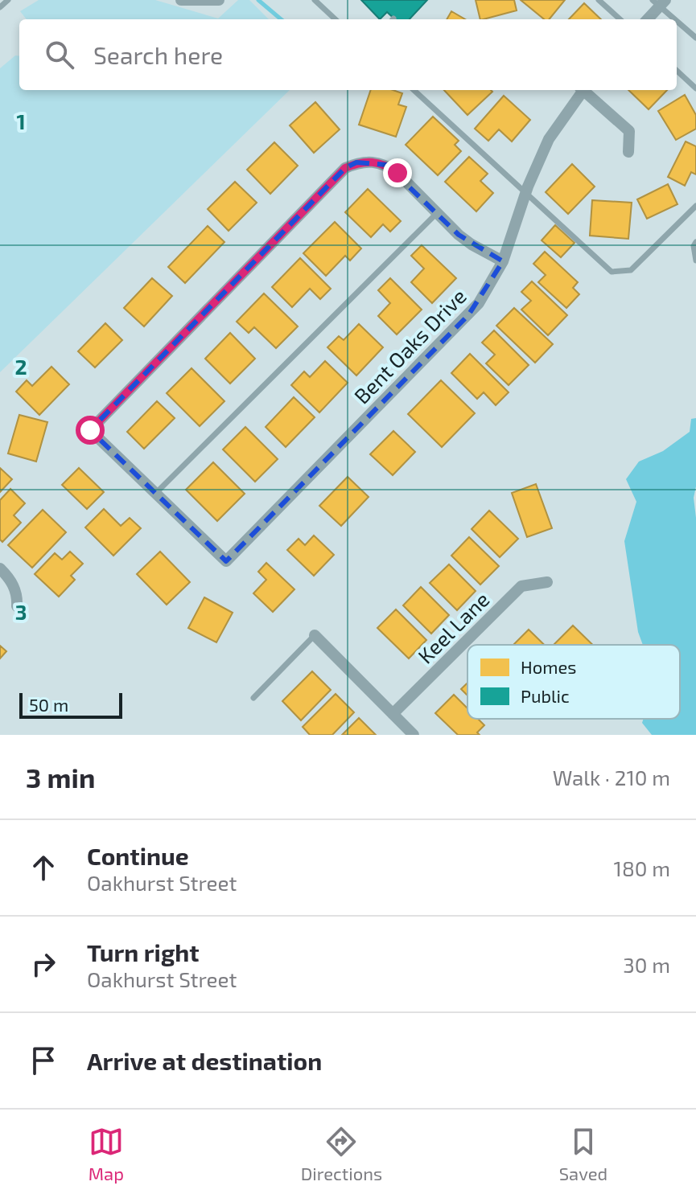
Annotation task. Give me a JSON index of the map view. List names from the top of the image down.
{
  "streets": {
    "street": ["Bent Oaks Drive", "Keel Lane"]
  },
  "legend": ["Homes", "Public"],
  "scale_bar": "50 m",
  "page": {
    "search": "Search here",
    "scale": "50 m",
    "heading": ["3 min", "Walk · 210 m"],
    "list": [
      ["Continue", "Oakhurst Street", "180 m"],
      ["Turn right", "Oakhurst Street", "30 m"],
      "Arrive at destination"
    ],
    "nav": ["Map", "Directions", "Saved"]
  },
  "grid": {
    "rows": ["1", "2", "3"]
  }
}
